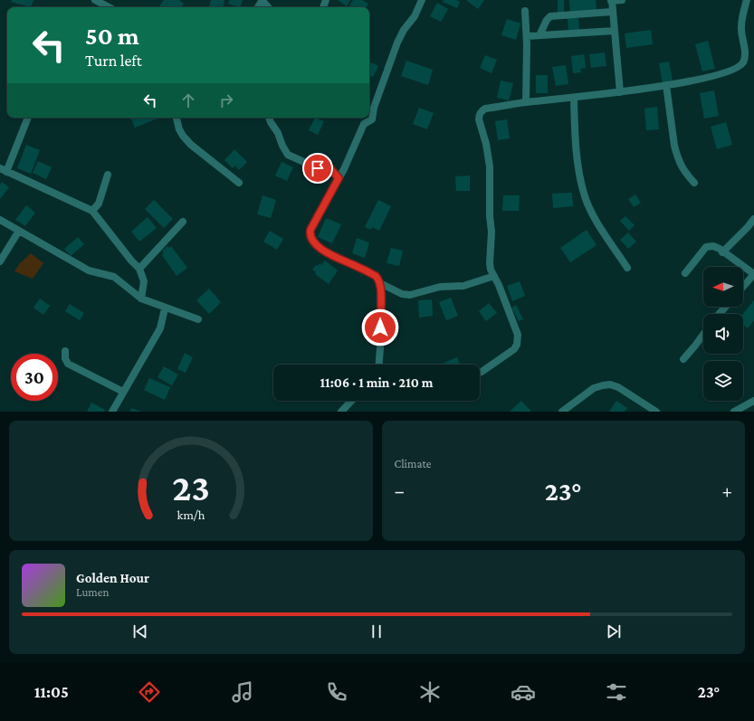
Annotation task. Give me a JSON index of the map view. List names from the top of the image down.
{
  "north": "left",
  "page": {
    "turn": ["50 m", "Turn left"],
    "limit": "30",
    "trip": "11:06 · 1 min · 210 m",
    "tile": "Climate",
    "heat": ["−", "23°", "+"],
    "song": ["Golden Hour", "Lumen"],
    "tabs": ["11:05", "23°"],
    "gauge": ["23", "km/h"]
  }
}
